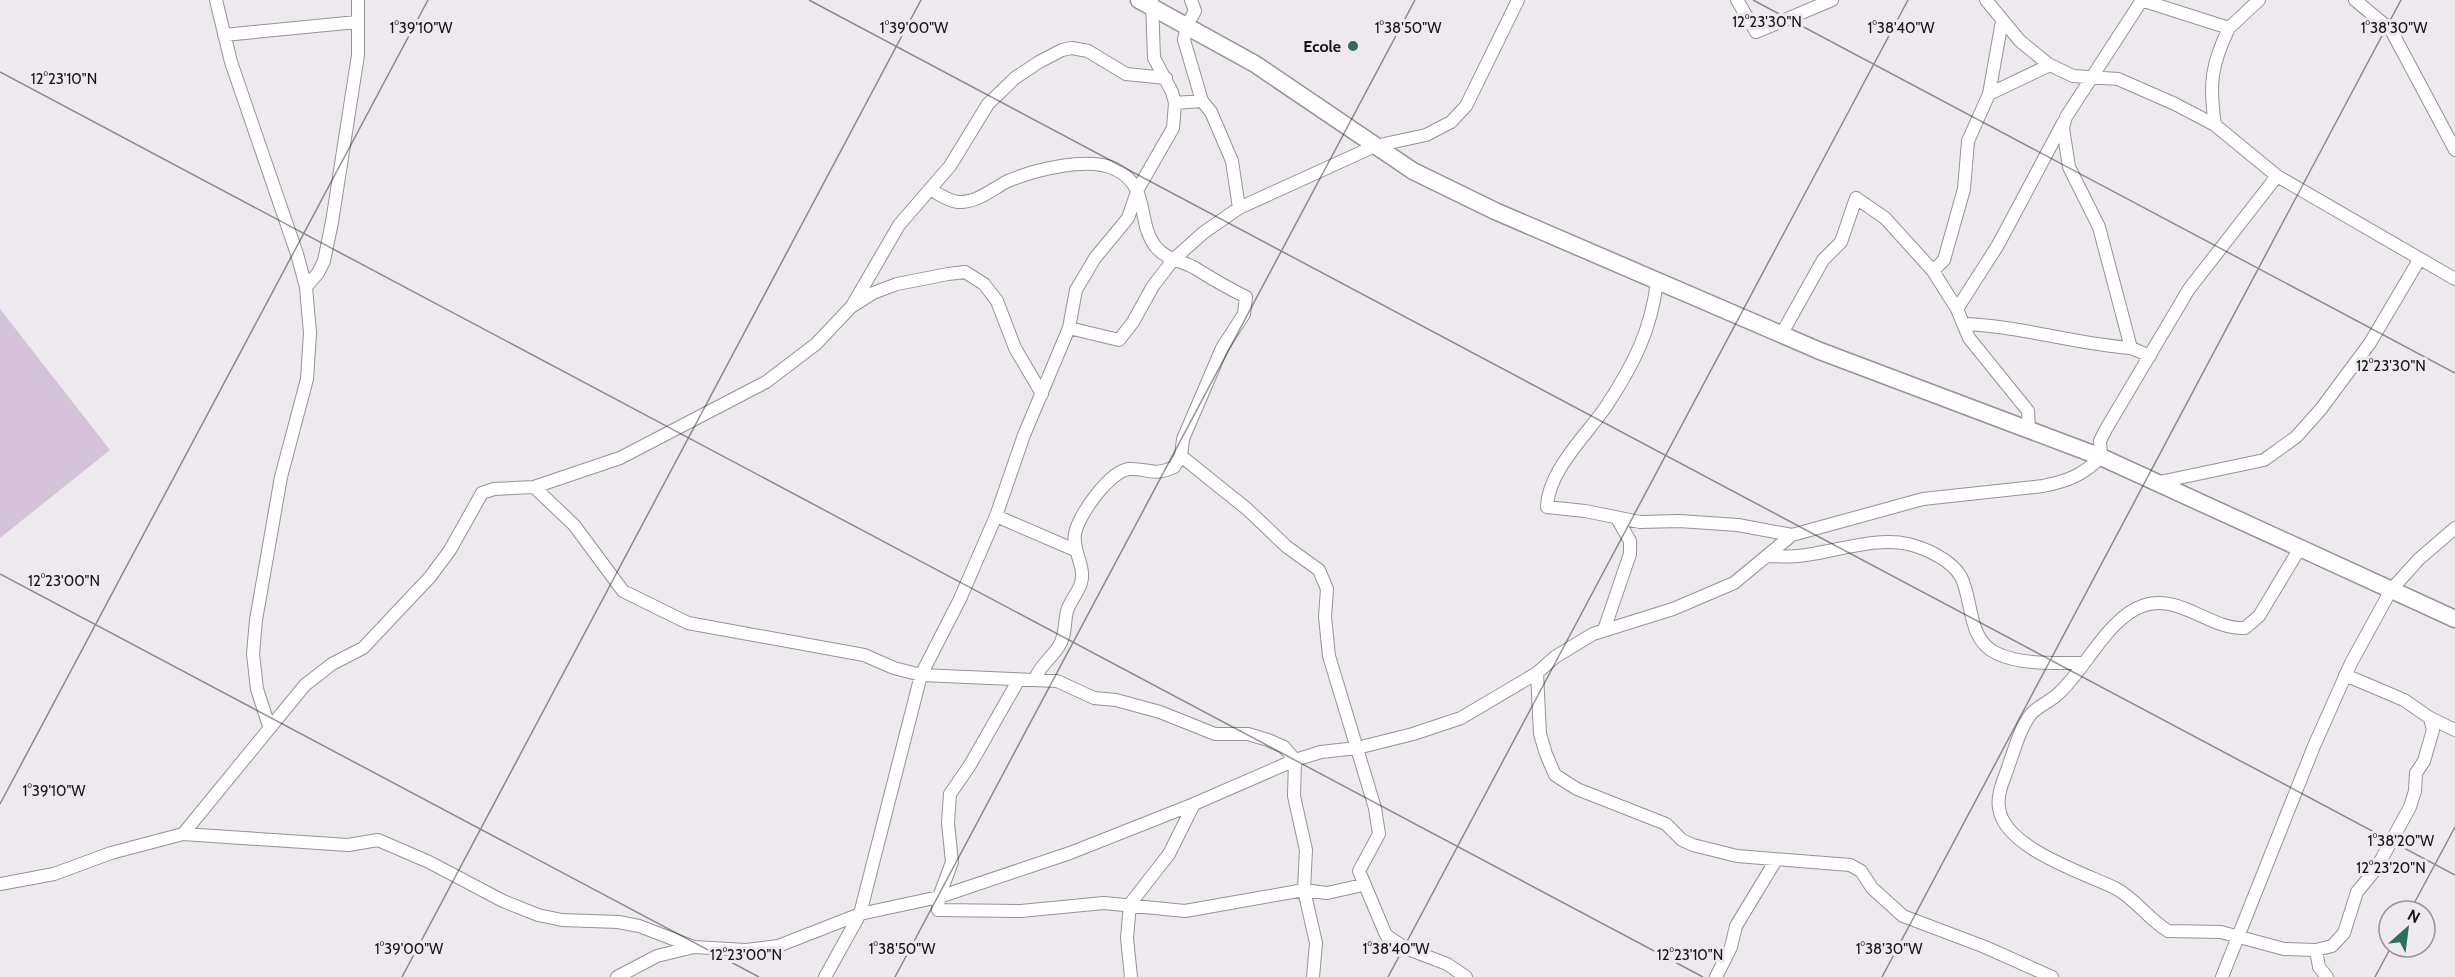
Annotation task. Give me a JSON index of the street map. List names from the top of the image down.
{
  "places": ["Ecole"],
  "north": "top right",
  "coordinates": [
    "12°23'30\"N",
    "1°39'10\"W",
    "1°39'00\"W",
    "1°38'50\"W",
    "1°38'40\"W",
    "1°38'30\"W",
    "12°23'10\"N",
    "12°23'00\"N",
    "1°38'20\"W",
    "12°23'20\"N"
  ]
}
